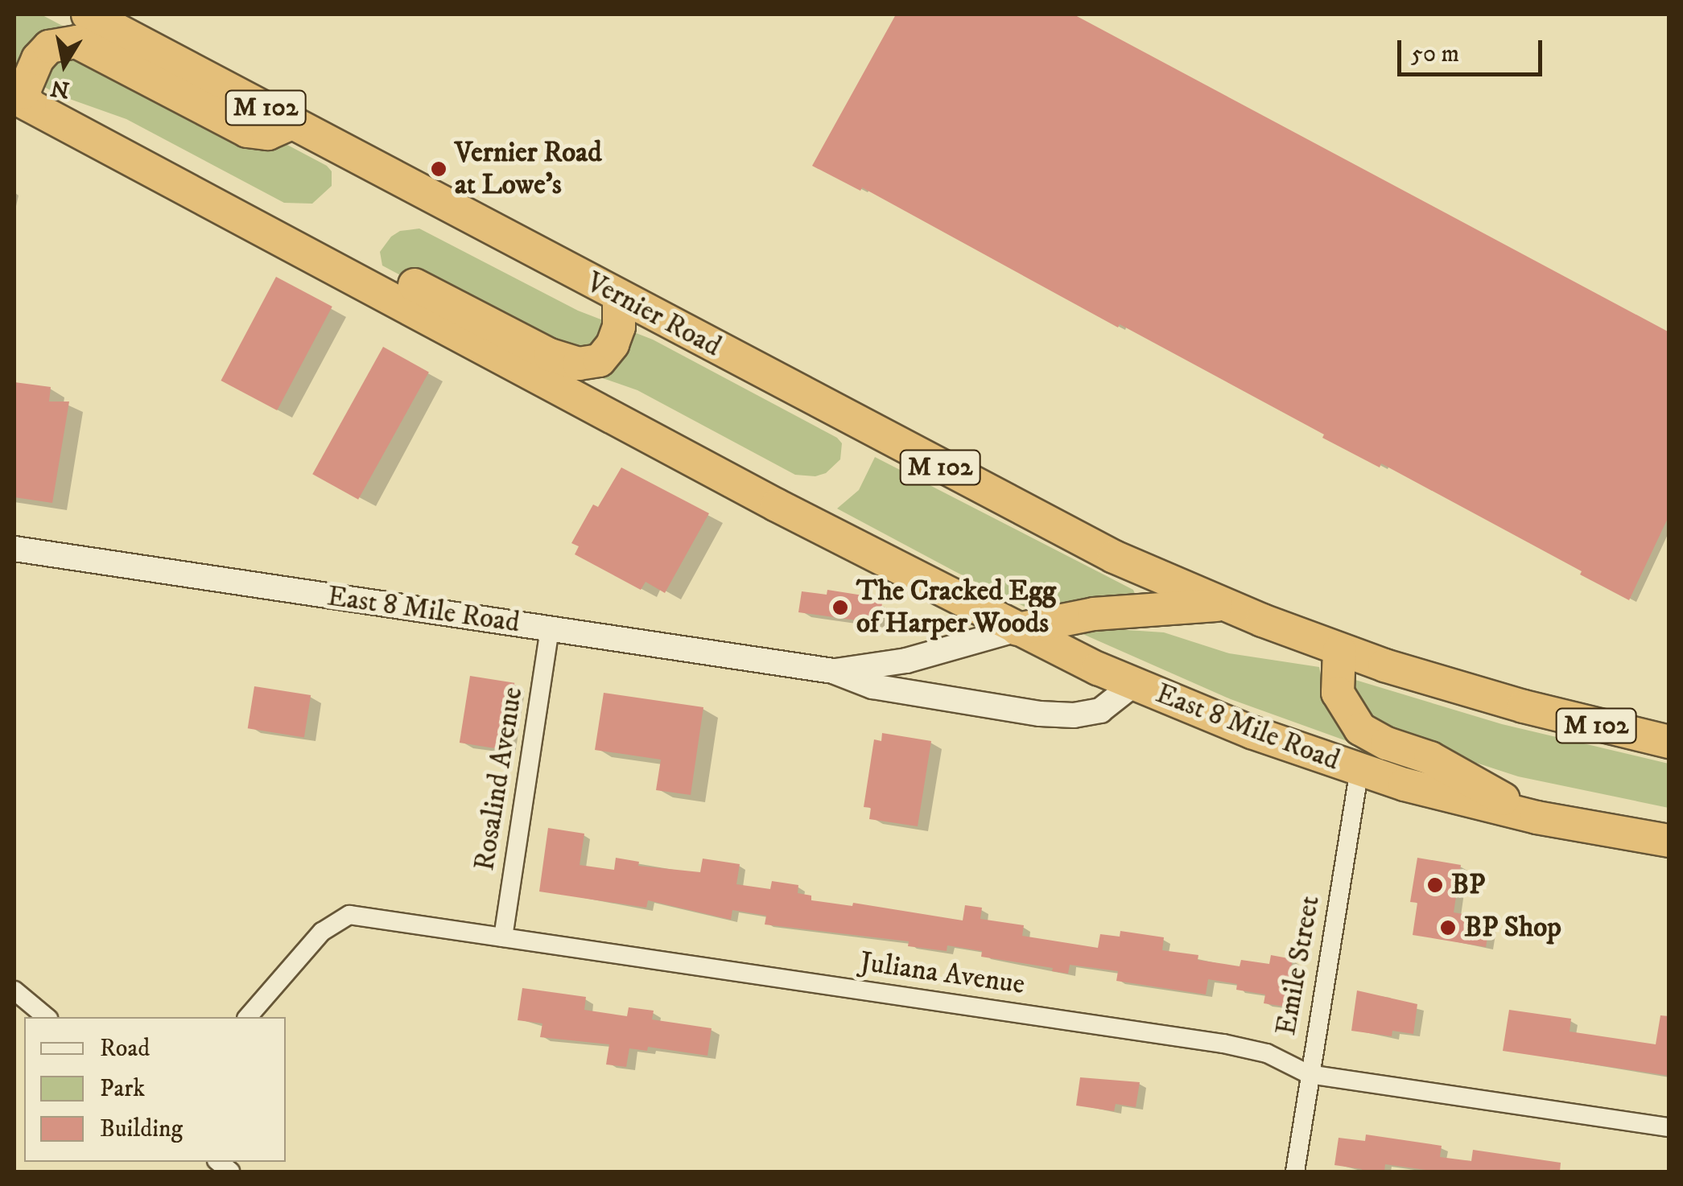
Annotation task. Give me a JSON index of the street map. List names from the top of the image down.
{
  "streets": {
    "highway": ["M 102", "Vernier Road", "East 8 Mile Road"],
    "street": ["Rosalind Avenue", "Emile Street", "Juliana Avenue"]
  },
  "crossings": [
    ["M 102", "Vernier Road"],
    ["East 8 Mile Road", "Rosalind Avenue"],
    ["East 8 Mile Road", "Emile Street"],
    ["Rosalind Avenue", "Juliana Avenue"],
    ["Emile Street", "Juliana Avenue"]
  ],
  "places": [
    "Vernier Road at Lowe's",
    "The Cracked Egg of Harper Woods",
    "BP",
    "BP Shop"
  ],
  "legend": ["Road", "Park", "Building"],
  "scale_bar": "50 m",
  "north": "bottom"
}
